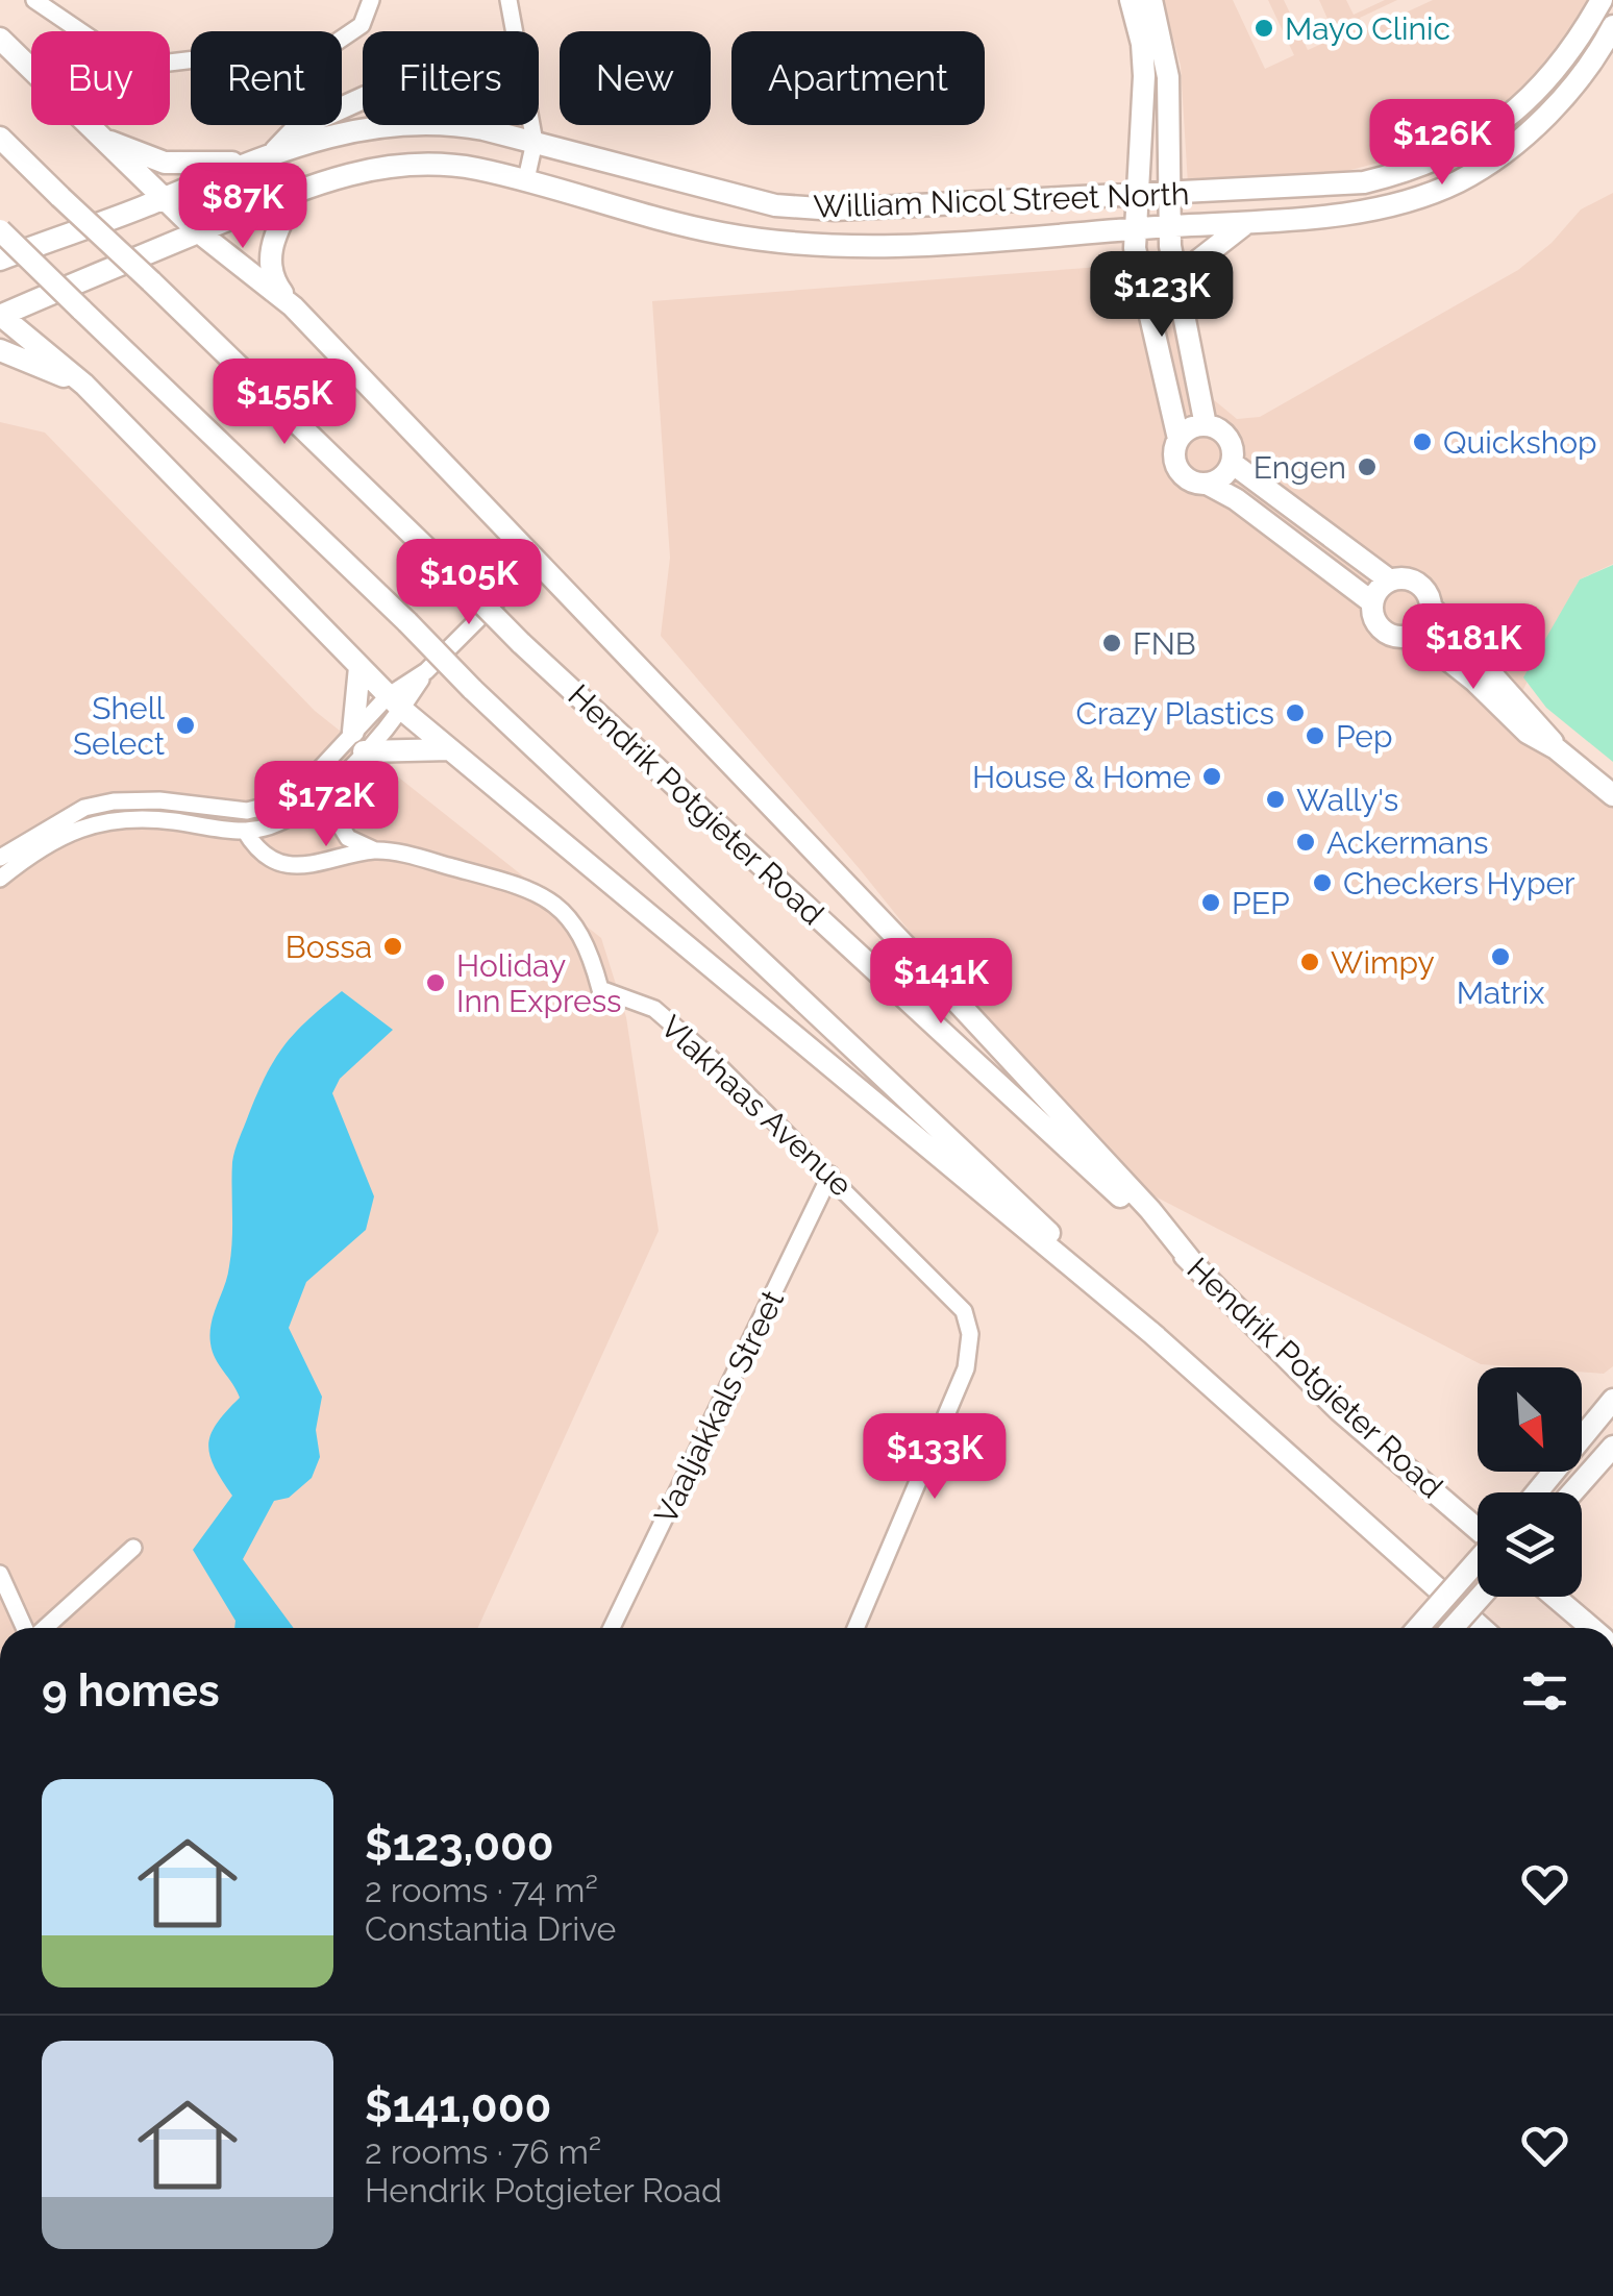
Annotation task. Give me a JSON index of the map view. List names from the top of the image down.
{
  "streets": {
    "main road": ["William Nicol Street North", "Hendrik Potgieter Road"],
    "street": ["Vlakhaas Avenue", "Vaaljakkals Street"]
  },
  "crossings": [
    ["Vlakhaas Avenue", "Vaaljakkals Street"]
  ],
  "places": [
    "Mayo Clinic",
    "Quickshop",
    "Engen",
    "FNB",
    "Crazy Plastics",
    "Shell Select",
    "Pep",
    "House & Home",
    "Wally's",
    "Ackermans",
    "Checkers Hyper",
    "PEP",
    "Bossa",
    "Matrix",
    "Wimpy",
    "Holiday Inn Express"
  ],
  "north": "bottom right",
  "page": {
    "chip": [
      "Buy",
      "Rent",
      "Filters",
      "New",
      "Apartment"
    ],
    "price": [
      "$126K",
      "$87K",
      "$123K",
      "$155K",
      "$105K",
      "$181K",
      "$172K",
      "$141K",
      "$133K"
    ],
    "heading": "9 homes",
    "list": [
      {
        "name": "$123,000",
        "note": "2 rooms · 74 m² · Constantia Drive"
      },
      {
        "name": "$141,000",
        "note": "2 rooms · 76 m² · Hendrik Potgieter Road"
      }
    ]
  }
}
